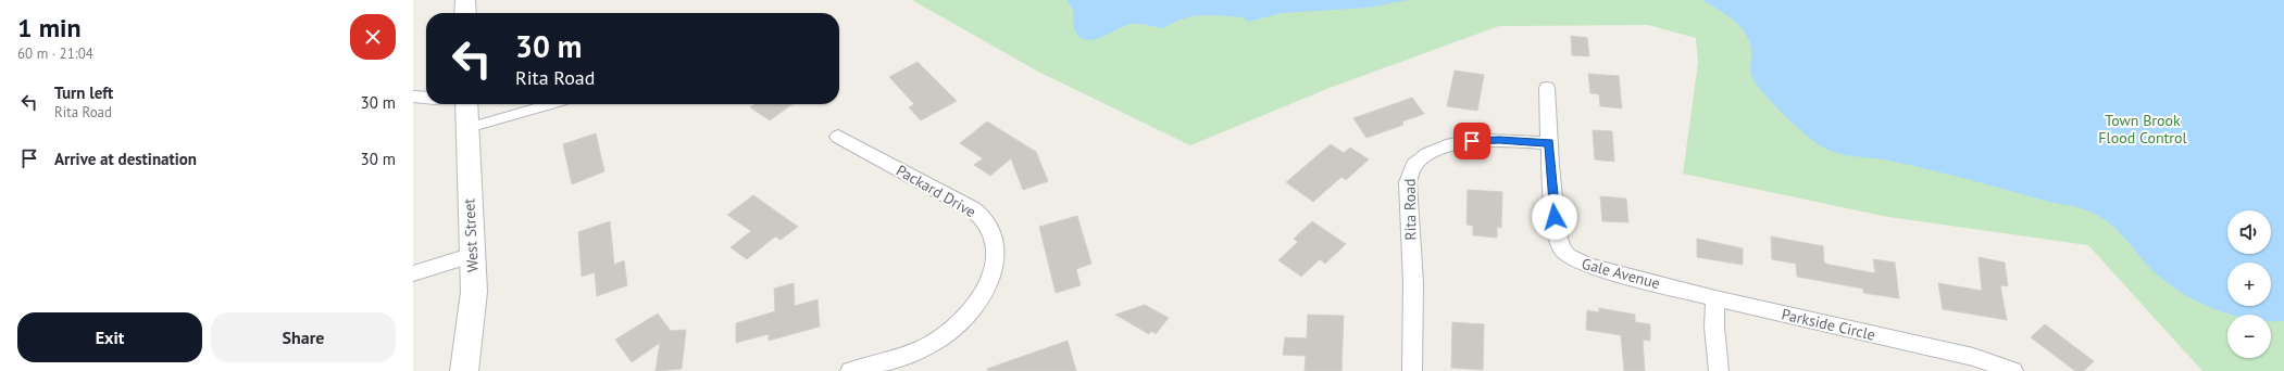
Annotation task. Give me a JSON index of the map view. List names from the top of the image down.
{
  "streets": {
    "street": [
      "Packard Drive",
      "Rita Road",
      "West Street",
      "Gale Avenue",
      "Parkside Circle"
    ]
  },
  "crossings": [
    ["Rita Road", "Gale Avenue"],
    ["Gale Avenue", "Parkside Circle"]
  ],
  "parks": ["Town Brook Flood Control"],
  "page": {
    "heading": ["1 min", "60 m · 21:04"],
    "turn": ["30 m", "Rita Road"],
    "list": [
      {
        "name": "Turn left",
        "note": "Rita Road",
        "value": "30 m"
      },
      {
        "name": "Arrive at destination",
        "value": "30 m"
      }
    ],
    "map_buttons": ["+", "−"],
    "buttons": ["Exit", "Share"]
  }
}
